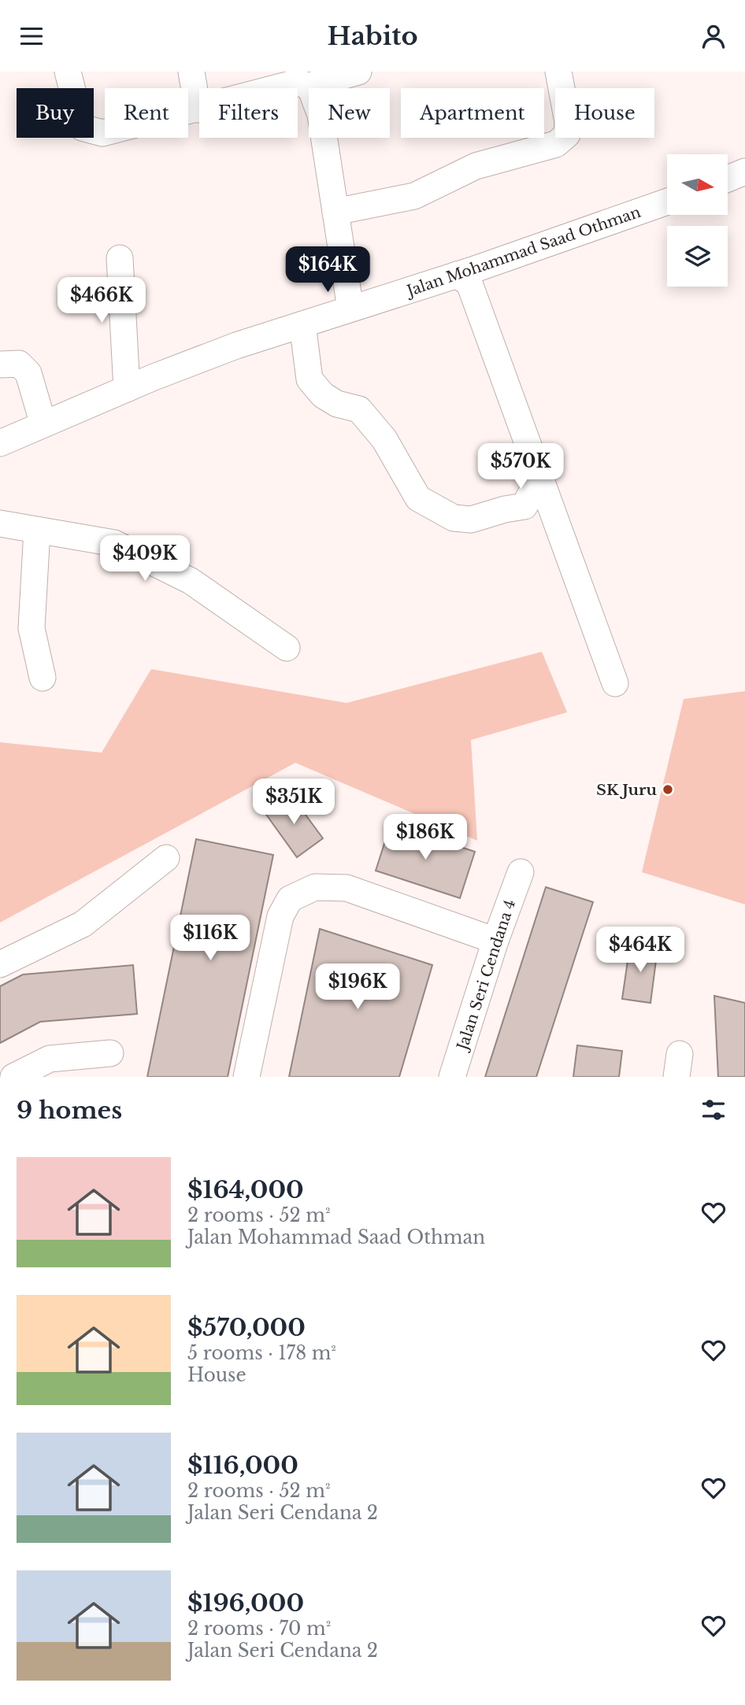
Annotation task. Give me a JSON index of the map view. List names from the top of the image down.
{
  "streets": {
    "street": ["Jalan Mohammad Saad Othman", "Jalan Seri Cendana 4"]
  },
  "places": ["SK Juru"],
  "north": "right",
  "page": {
    "header": "Habito",
    "chip": [
      "Buy",
      "Rent",
      "Filters",
      "New",
      "Apartment",
      "House"
    ],
    "price": [
      "$164K",
      "$466K",
      "$570K",
      "$409K",
      "$351K",
      "$186K",
      "$116K",
      "$464K",
      "$196K"
    ],
    "heading": "9 homes",
    "list": [
      {
        "name": "$164,000",
        "note": "2 rooms · 52 m² · Jalan Mohammad Saad Othman"
      },
      {
        "name": "$570,000",
        "note": "5 rooms · 178 m² · House"
      },
      {
        "name": "$116,000",
        "note": "2 rooms · 52 m² · Jalan Seri Cendana 2"
      },
      {
        "name": "$196,000",
        "note": "2 rooms · 70 m² · Jalan Seri Cendana 2"
      }
    ]
  }
}
